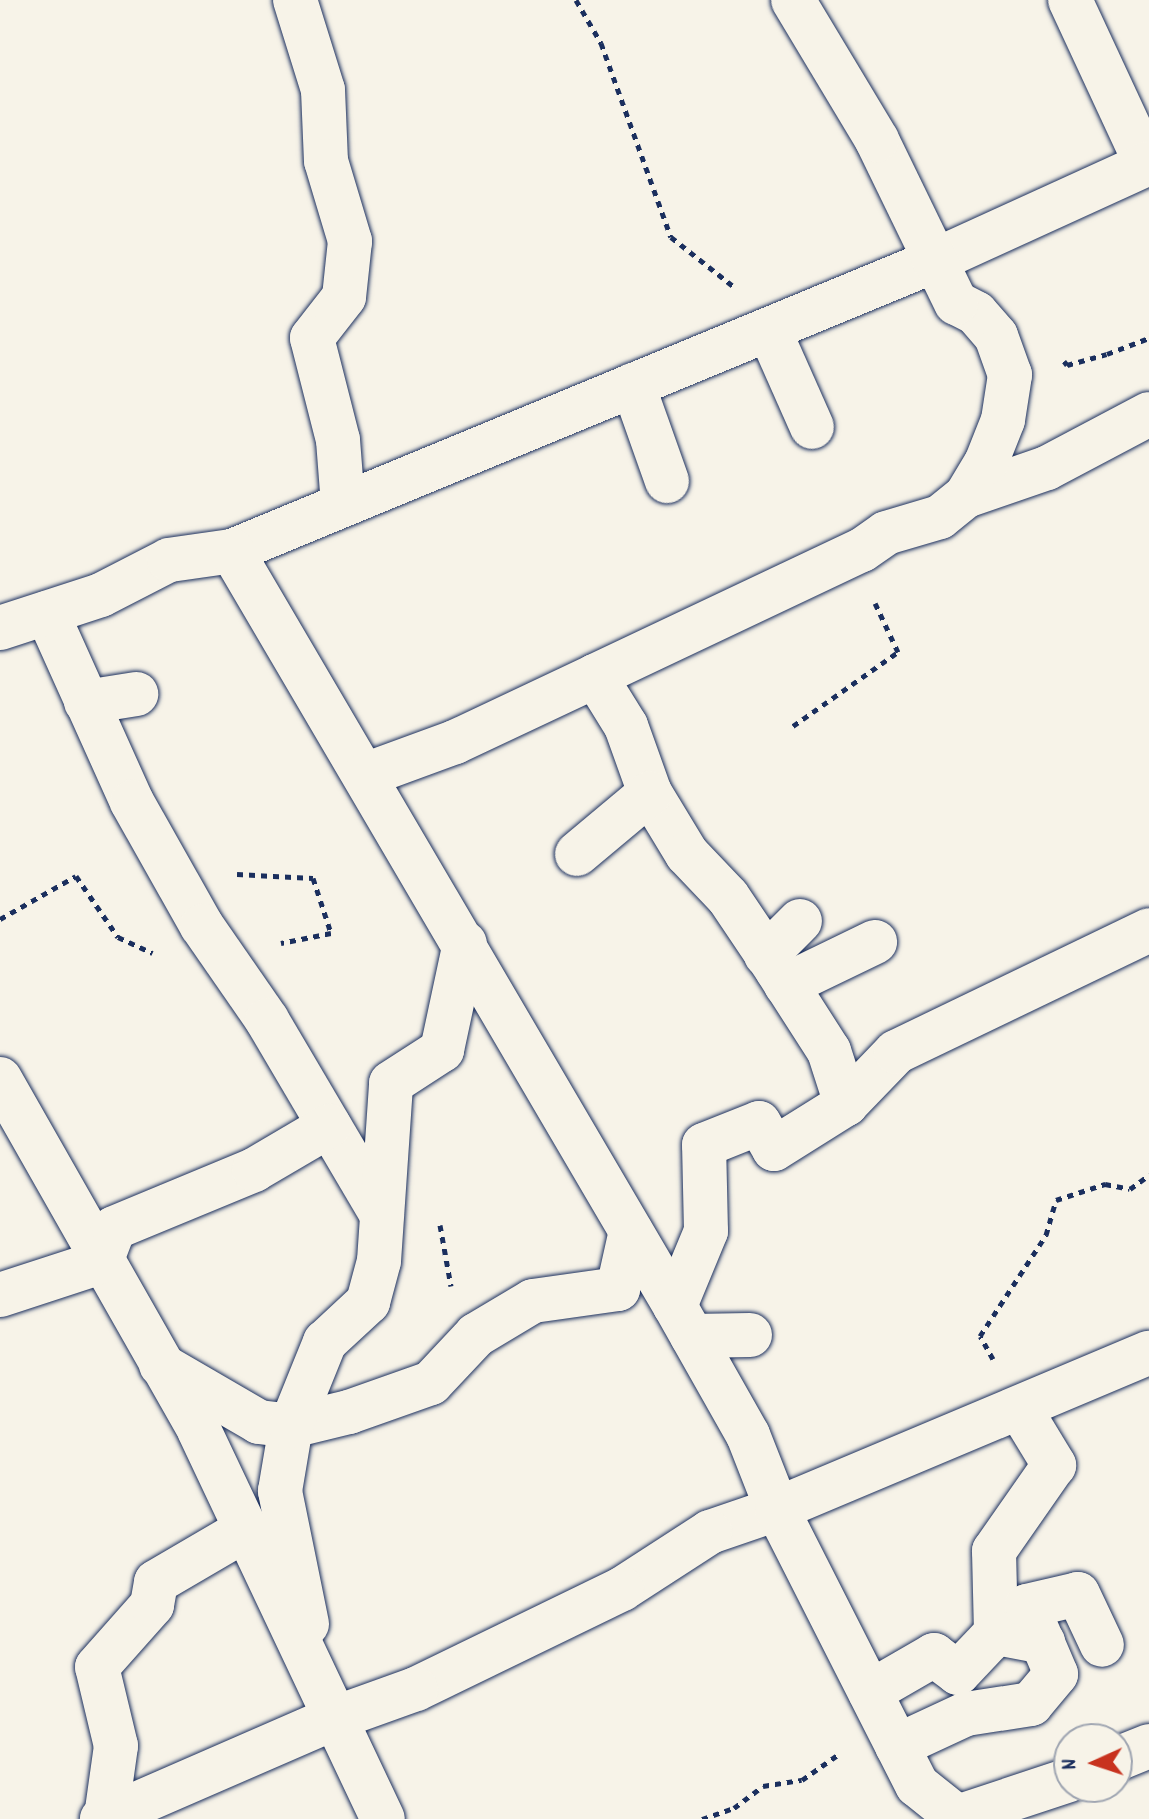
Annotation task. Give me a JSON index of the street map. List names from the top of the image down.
{
  "north": "left"
}
